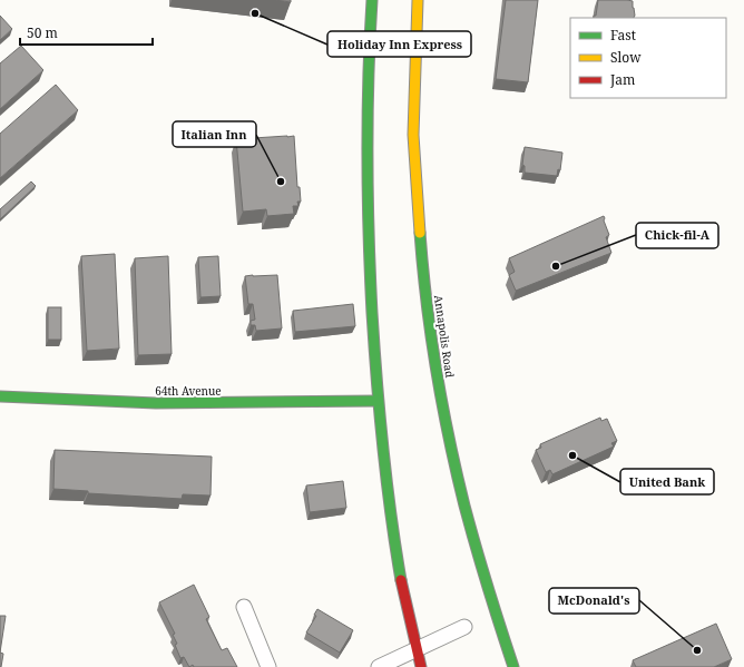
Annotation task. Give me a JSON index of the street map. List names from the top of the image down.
{
  "streets": {
    "main road": ["Annapolis Road", "64th Avenue"]
  },
  "places": [
    "Holiday Inn Express",
    "Italian Inn",
    "Chick-fil-A",
    "United Bank",
    "McDonald's"
  ],
  "legend": ["Fast", "Slow", "Jam"],
  "scale_bar": "50 m"
}
